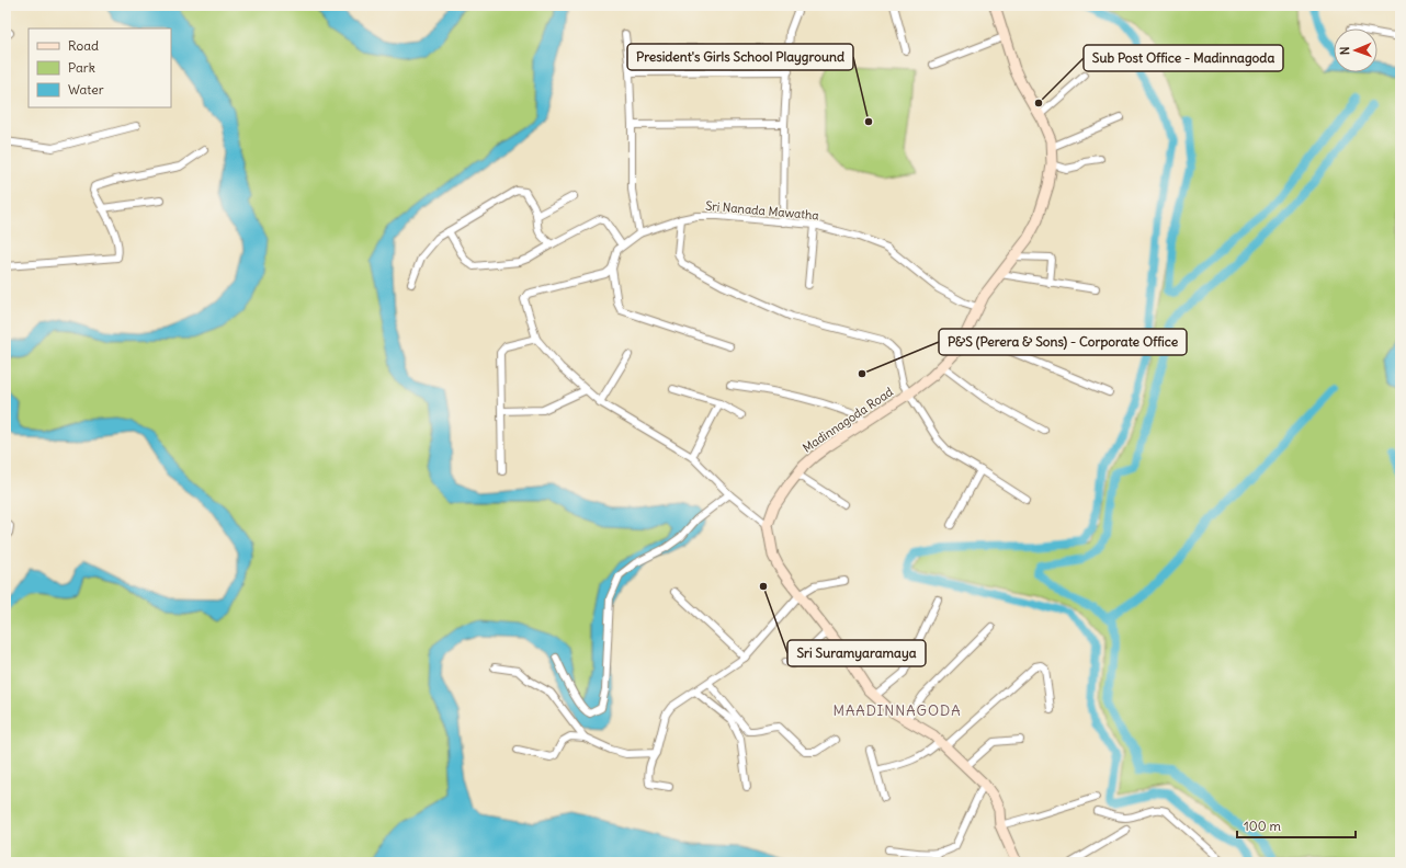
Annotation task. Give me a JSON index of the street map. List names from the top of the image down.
{
  "streets": {
    "street": ["Sri Nanada Mawatha", "Madinnagoda Road"]
  },
  "crossings": [
    ["Sri Nanada Mawatha", "Madinnagoda Road"]
  ],
  "districts": ["MAADINNAGODA"],
  "places": [
    "Sub Post Office - Madinnagoda",
    "President's Girls School Playground",
    "P&S (Perera & Sons) - Corporate Office",
    "Sri Suramyaramaya"
  ],
  "legend": ["Road", "Park", "Water"],
  "scale_bar": "100 m",
  "north": "left"
}
